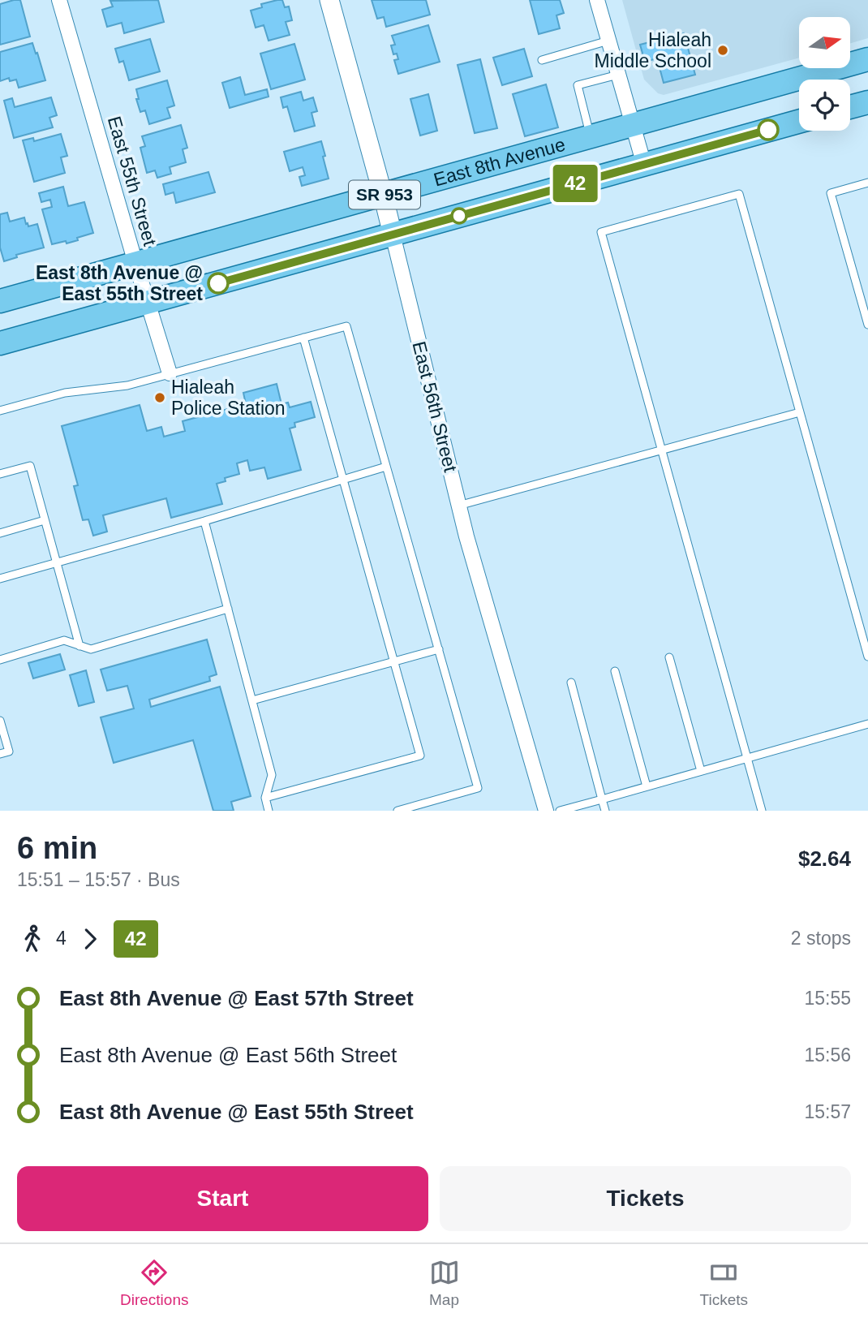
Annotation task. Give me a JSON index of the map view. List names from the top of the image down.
{
  "streets": {
    "main road": ["East 8th Avenue", "SR 953"],
    "street": ["East 55th Street", "East 56th Street"]
  },
  "crossings": [
    ["East 8th Avenue", "East 55th Street"],
    ["East 8th Avenue", "East 56th Street"],
    ["East 55th Street", "SR 953"],
    ["SR 953", "East 56th Street"]
  ],
  "places": ["Hialeah Middle School", "East 8th Avenue @ East 55th Street", "Hialeah Police Station"],
  "lines": ["bus line 42"],
  "north": "right",
  "page": {
    "on_map": "42",
    "heading": ["6 min", "15:51 – 15:57 · Bus", "$2.64"],
    "legs": ["4", "42", "2 stops"],
    "list": [
      {
        "name": "East 8th Avenue @ East 57th Street",
        "value": "15:55"
      },
      {
        "name": "East 8th Avenue @ East 56th Street",
        "value": "15:56"
      },
      {
        "name": "East 8th Avenue @ East 55th Street",
        "value": "15:57"
      }
    ],
    "buttons": ["Start", "Tickets"],
    "tabs": ["Directions", "Map", "Tickets"]
  }
}
